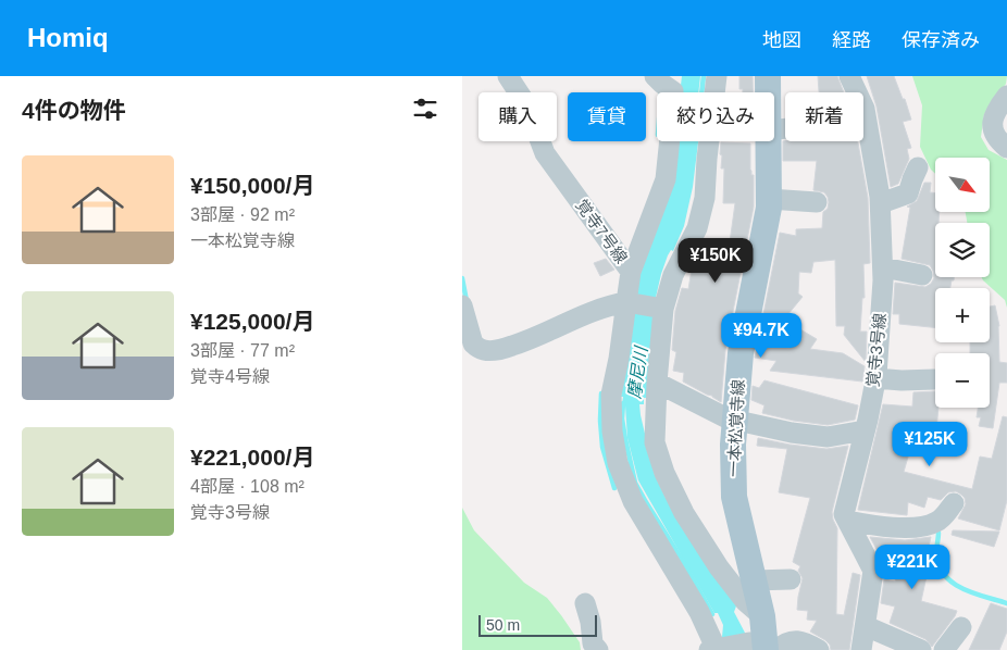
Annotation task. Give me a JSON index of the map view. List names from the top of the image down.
{
  "streets": {
    "main road": ["一本松覚寺線"],
    "street": ["覚寺7号線", "覚寺3号線"]
  },
  "water": ["摩尼川"],
  "scale_bar": "50 m",
  "north": "bottom right",
  "page": {
    "header": "Homiq",
    "nav": ["地図", "経路", "保存済み"],
    "heading": "4件の物件",
    "chip": [
      "購入",
      "賃貸",
      "絞り込み",
      "新着"
    ],
    "list": [
      {
        "name": "¥150,000/月",
        "note": "3部屋 · 92 m² · 一本松覚寺線"
      },
      {
        "name": "¥125,000/月",
        "note": "3部屋 · 77 m² · 覚寺4号線"
      },
      {
        "name": "¥221,000/月",
        "note": "4部屋 · 108 m² · 覚寺3号線"
      }
    ],
    "map_buttons": ["+", "−"],
    "price": [
      "¥150K",
      "¥94.7K",
      "¥125K",
      "¥221K"
    ],
    "scale": "50 m"
  }
}
